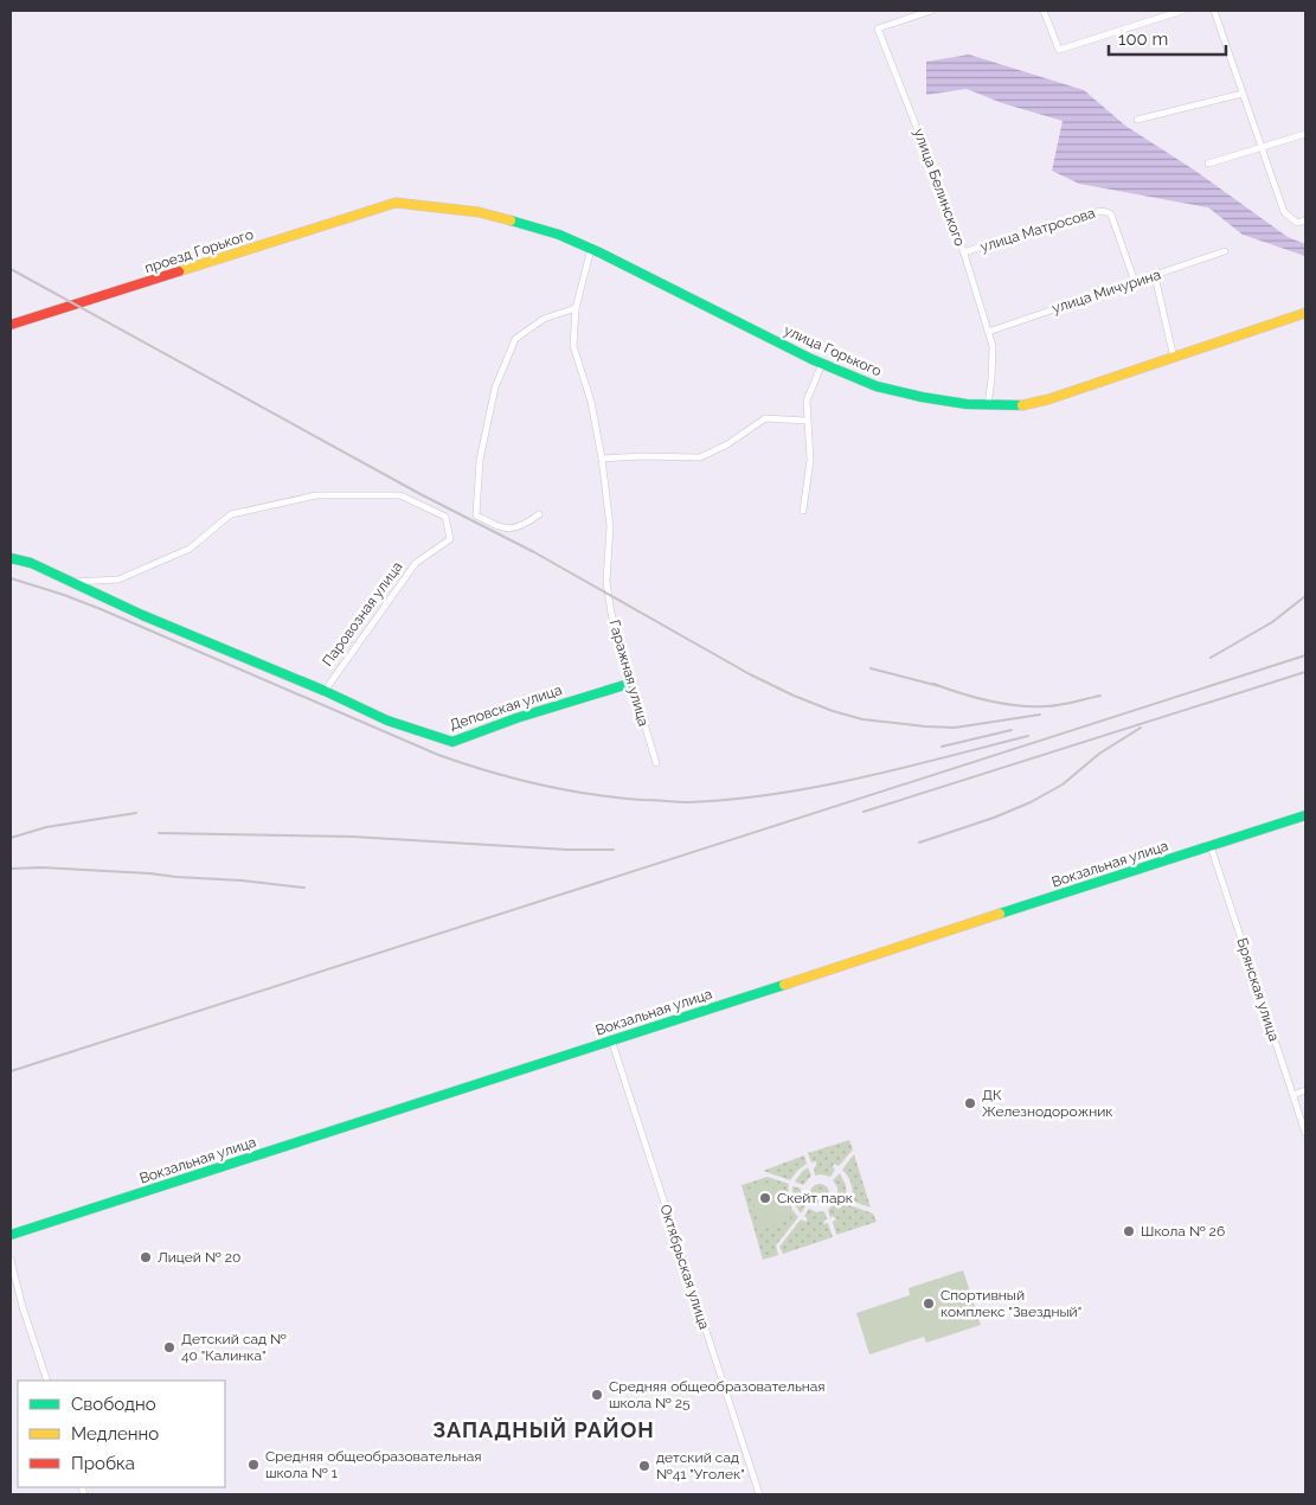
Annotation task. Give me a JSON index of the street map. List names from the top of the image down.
{
  "streets": {
    "main road": [
      "проезд Горького",
      "улица Горького",
      "Паровозная улица",
      "Деповская улица",
      "Вокзальная улица"
    ],
    "street": [
      "улица Белинского",
      "улица Матросова",
      "улица Мичурина",
      "Гаражная улица",
      "Брянская улица",
      "Октябрьская улица"
    ]
  },
  "crossings": [
    ["улица Белинского", "улица Матросова"],
    ["улица Белинского", "улица Мичурина"],
    ["улица Белинского", "улица Горького"],
    ["улица Матросова", "улица Мичурина"],
    ["проезд Горького", "улица Горького"],
    ["Паровозная улица", "Деповская улица"],
    ["Гаражная улица", "Деповская улица"],
    ["Вокзальная улица", "Брянская улица"],
    ["Вокзальная улица", "Октябрьская улица"]
  ],
  "districts": ["ЗАПАДНЫЙ РАЙОН"],
  "places": [
    "ДК Железнодорожник",
    "Скейт парк",
    "Школа № 26",
    "Лицей № 20",
    "Спортивный комплекс \"Звездный\"",
    "Детский сад № 40 \"Калинка\"",
    "Средняя общеобразовательная школа № 25",
    "Средняя общеобразовательная школа № 1",
    "детский сад №41 \"Уголек\""
  ],
  "legend": ["Свободно", "Медленно", "Пробка"],
  "scale_bar": "100 m"
}
